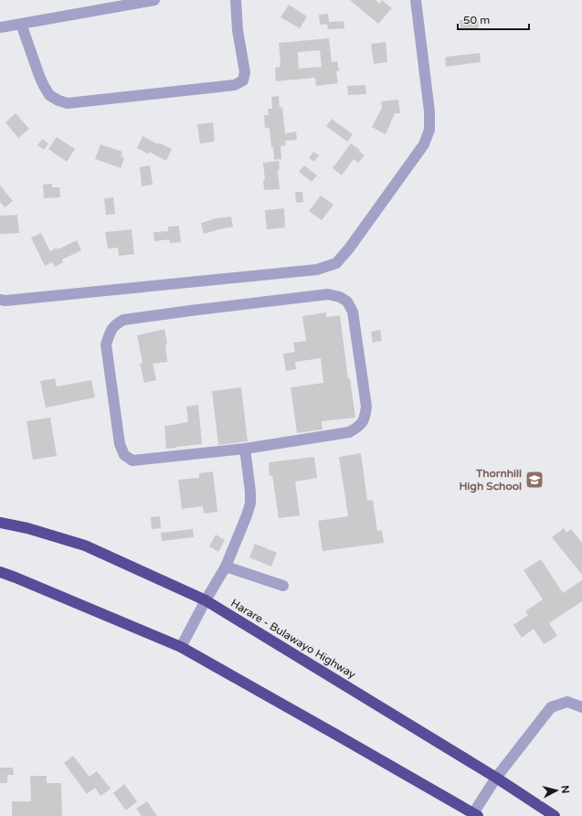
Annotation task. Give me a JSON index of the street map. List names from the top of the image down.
{
  "streets": {
    "highway": ["Harare - Bulawayo Highway"]
  },
  "places": {
    "school or university": ["Thornhill High School"]
  },
  "scale_bar": "50 m",
  "north": "right"
}
